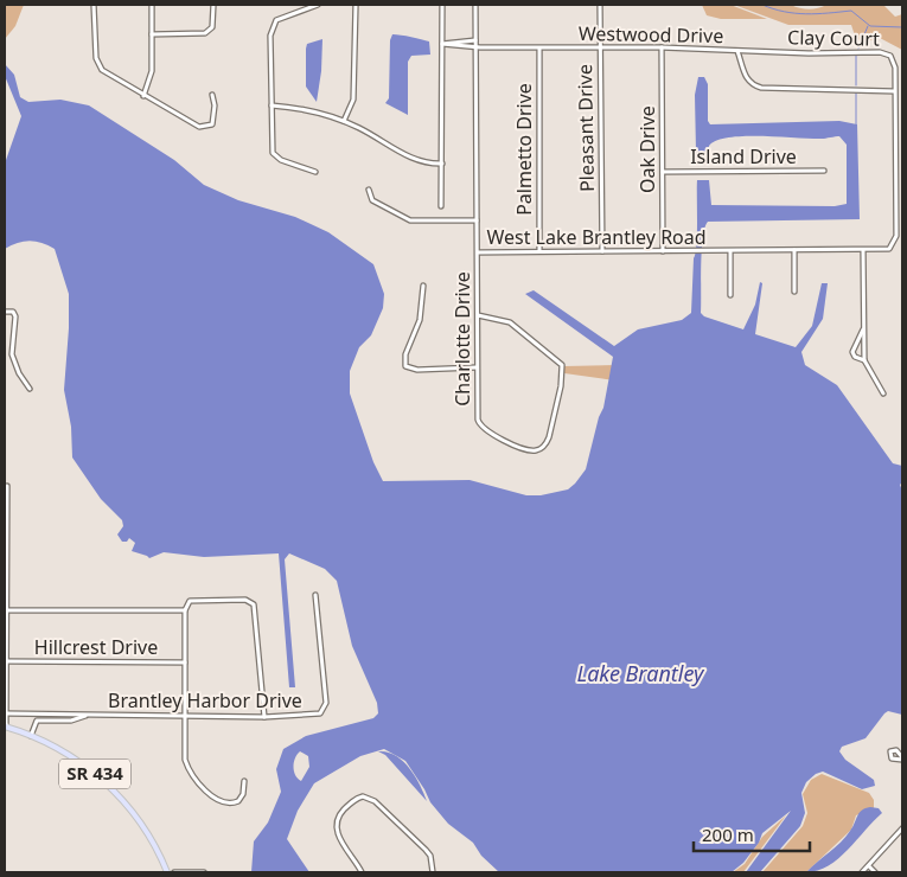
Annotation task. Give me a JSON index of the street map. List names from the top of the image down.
{
  "streets": {
    "main road": ["SR 434"],
    "street": [
      "Westwood Drive",
      "Clay Court",
      "Pleasant Drive",
      "Palmetto Drive",
      "Oak Drive",
      "Island Drive",
      "West Lake Brantley Road",
      "Charlotte Drive",
      "Hillcrest Drive",
      "Brantley Harbor Drive"
    ]
  },
  "crossings": [
    ["Westwood Drive", "Clay Court"],
    ["Westwood Drive", "Pleasant Drive"],
    ["Westwood Drive", "Palmetto Drive"],
    ["Westwood Drive", "Oak Drive"],
    ["Westwood Drive", "West Lake Brantley Road"],
    ["Clay Court", "West Lake Brantley Road"],
    ["Pleasant Drive", "West Lake Brantley Road"],
    ["Palmetto Drive", "West Lake Brantley Road"],
    ["Oak Drive", "Island Drive"],
    ["Oak Drive", "West Lake Brantley Road"],
    ["West Lake Brantley Road", "Charlotte Drive"],
    ["Brantley Harbor Drive", "SR 434"]
  ],
  "water": ["Lake Brantley"],
  "scale_bar": "200 m"
}
